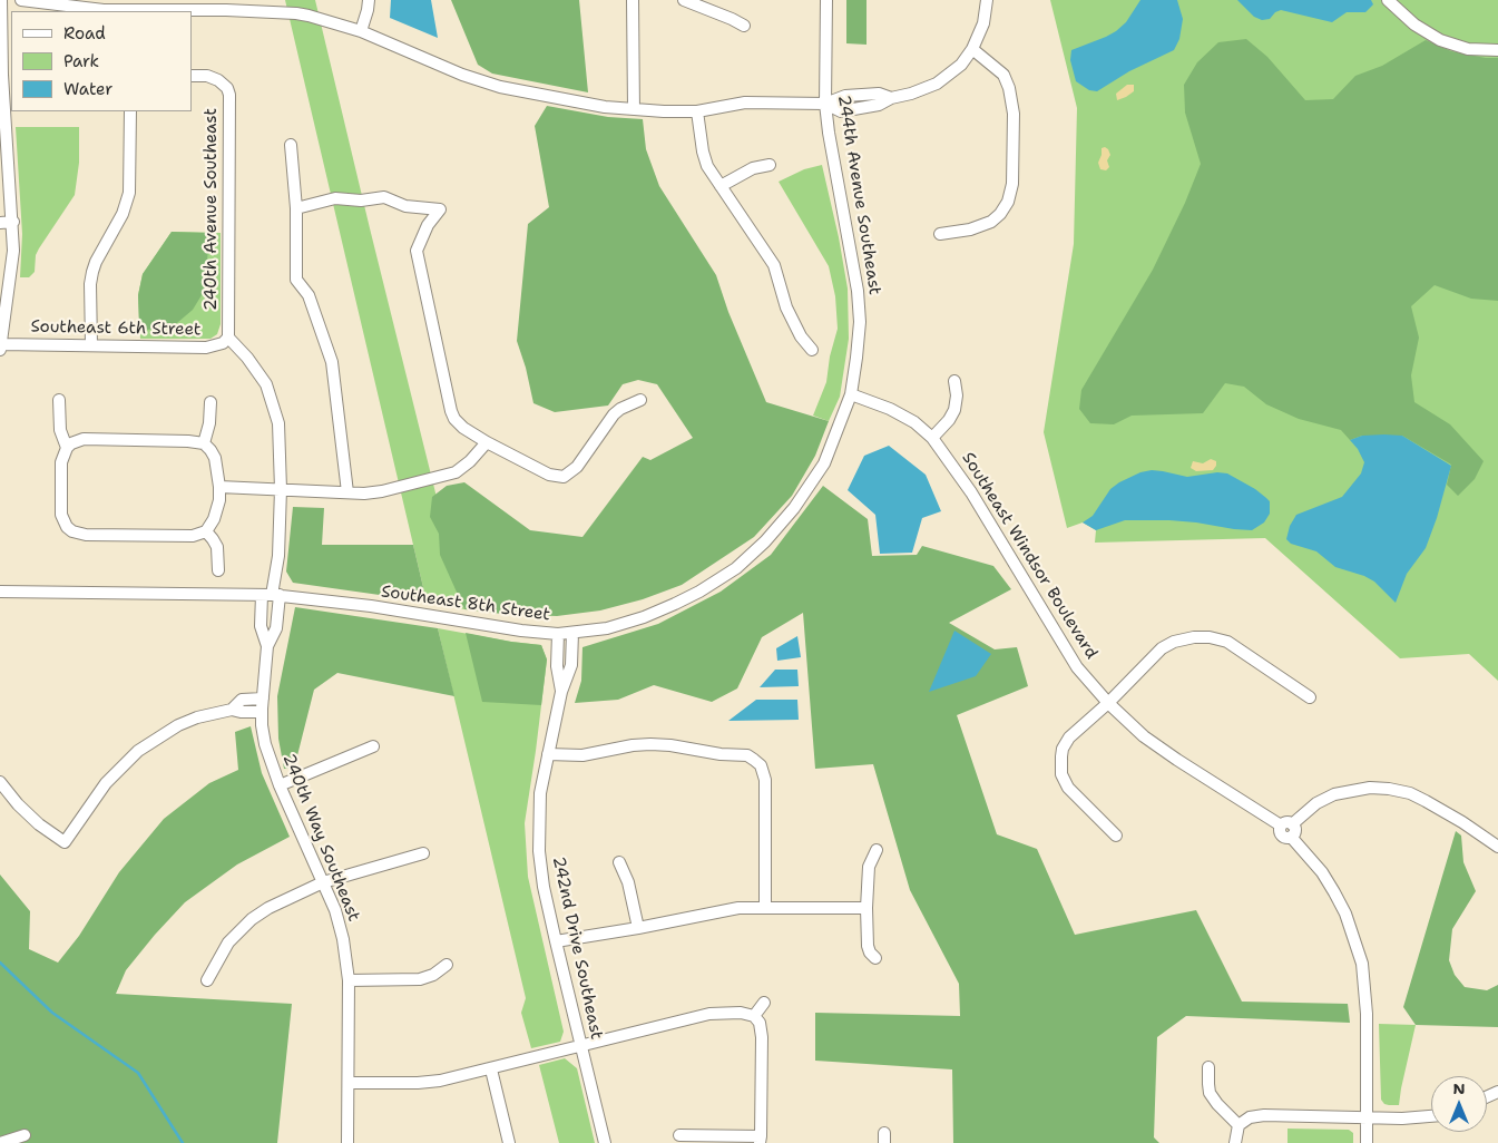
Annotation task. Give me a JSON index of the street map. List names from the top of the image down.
{
  "streets": {
    "street": [
      "244th Avenue Southeast",
      "240th Avenue Southeast",
      "Southeast 6th Street",
      "Southeast Windsor Boulevard",
      "Southeast 8th Street",
      "240th Way Southeast",
      "242nd Drive Southeast"
    ]
  },
  "crossings": [
    ["244th Avenue Southeast", "Southeast Windsor Boulevard"],
    ["244th Avenue Southeast", "Southeast 8th Street"],
    ["240th Avenue Southeast", "Southeast 6th Street"],
    ["240th Avenue Southeast", "240th Way Southeast"],
    ["Southeast 6th Street", "240th Way Southeast"],
    ["Southeast Windsor Boulevard", "Southeast 8th Street"],
    ["Southeast 8th Street", "240th Way Southeast"],
    ["Southeast 8th Street", "242nd Drive Southeast"]
  ],
  "legend": ["Road", "Park", "Water"],
  "north": "top"
}
